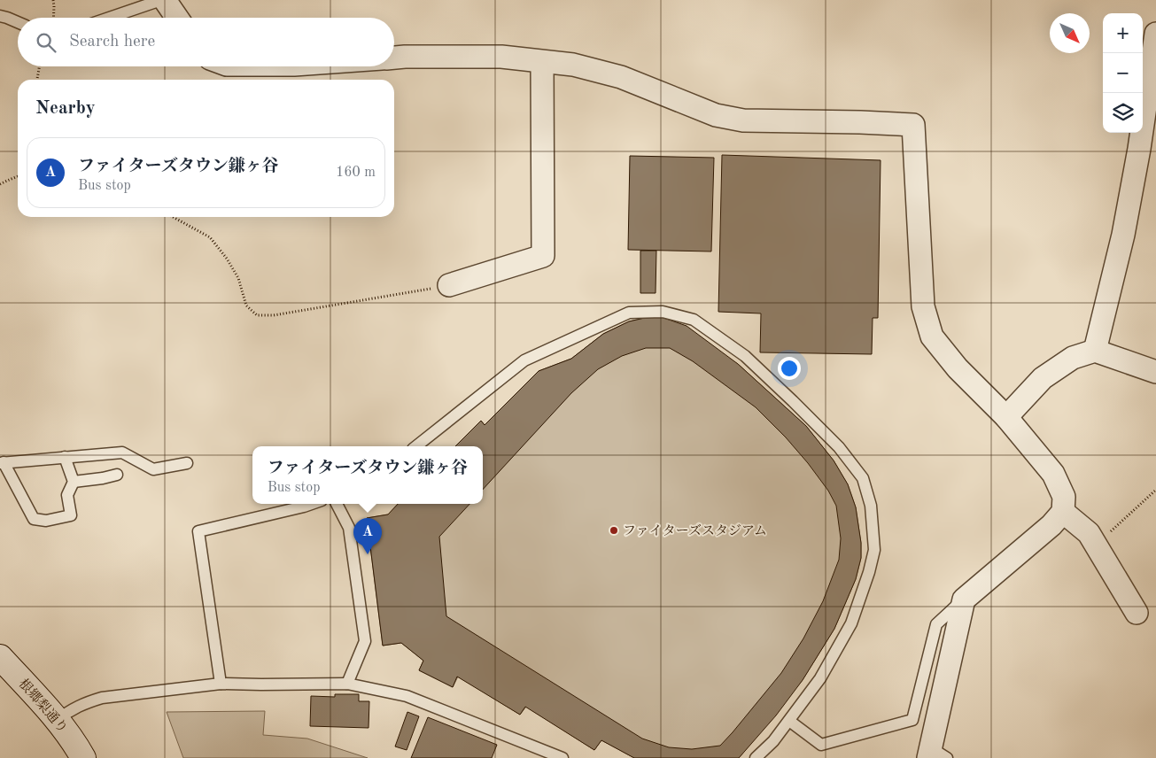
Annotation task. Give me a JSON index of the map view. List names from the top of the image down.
{
  "streets": {
    "street": ["根郷梨通り"]
  },
  "places": ["ファイターズスタジアム"],
  "north": "bottom right",
  "page": {
    "map_buttons": ["+", "−"],
    "search": "Search here",
    "heading": "Nearby",
    "list": [
      {
        "mark": "A",
        "name": "ファイターズタウン鎌ヶ谷",
        "note": "Bus stop",
        "value": "160 m"
      }
    ],
    "popup": ["ファイターズタウン鎌ヶ谷", "Bus stop"],
    "pins": "A"
  }
}
